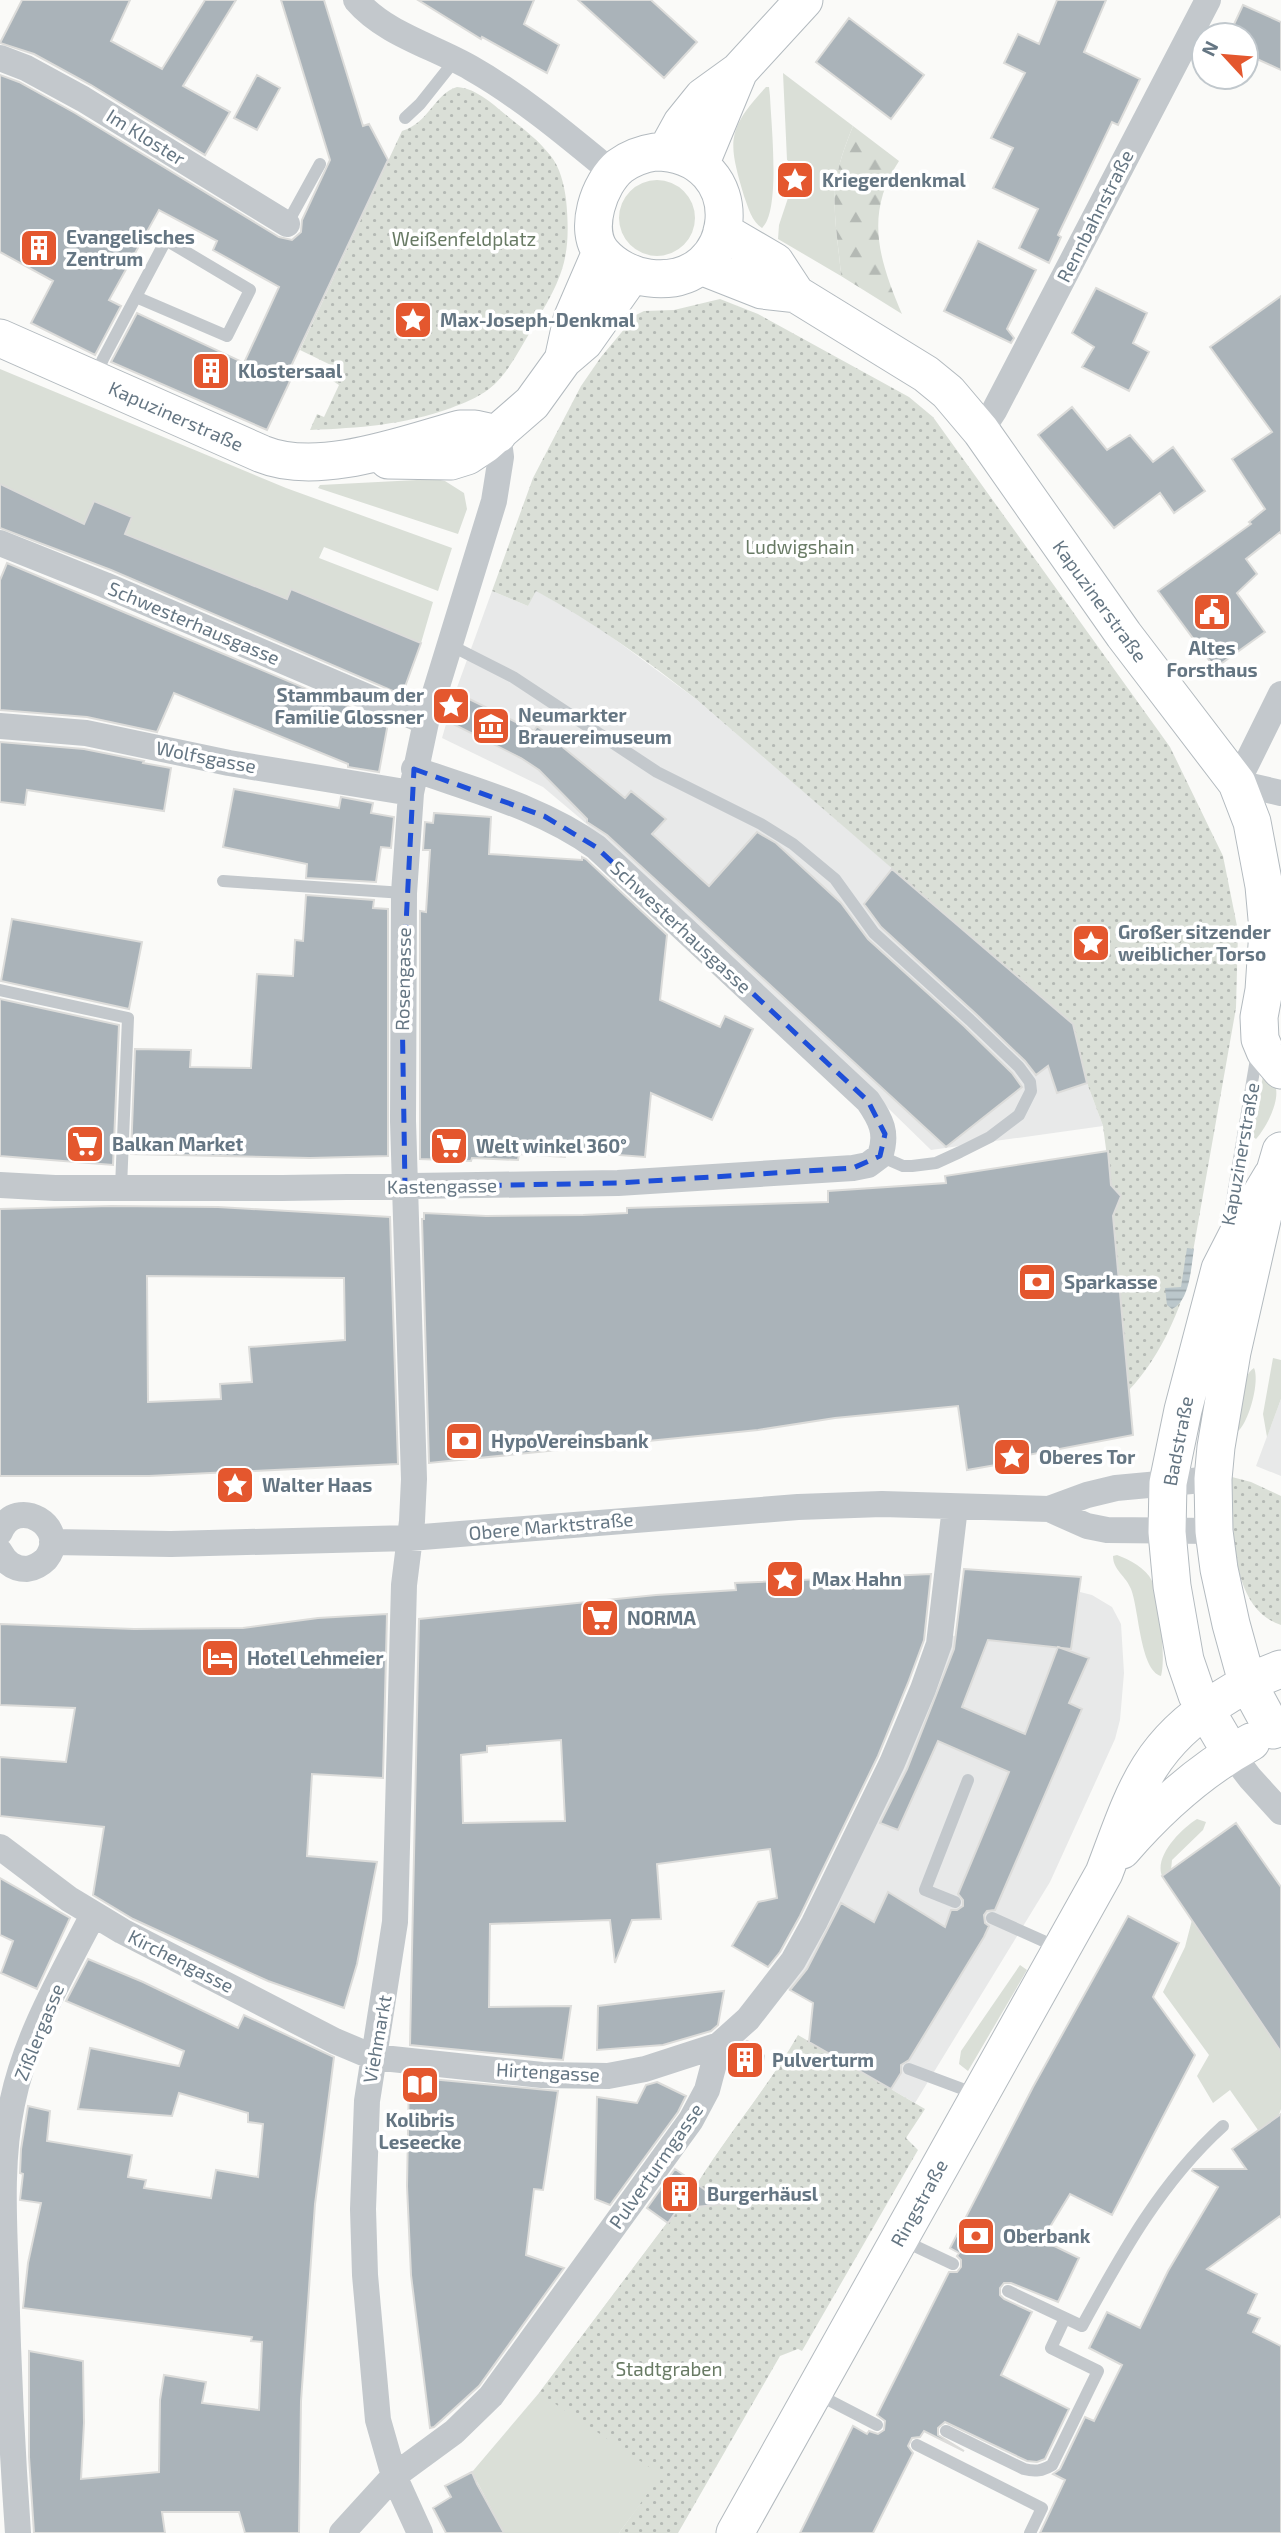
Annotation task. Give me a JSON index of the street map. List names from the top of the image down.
{
  "streets": {
    "street": [
      "Im Kloster",
      "Rennbahnstraße",
      "Kapuzinerstraße",
      "Schwesterhausgasse",
      "Wolfsgasse",
      "Rosengasse",
      "Kastengasse",
      "Badstraße",
      "Obere Marktstraße",
      "Kirchengasse",
      "Zißlergasse",
      "Viehmarkt",
      "Hirtengasse",
      "Pulverturmgasse",
      "Ringstraße"
    ]
  },
  "crossings": [
    ["Rennbahnstraße", "Kapuzinerstraße"],
    ["Kapuzinerstraße", "Rosengasse"],
    ["Kapuzinerstraße", "Badstraße"],
    ["Schwesterhausgasse", "Wolfsgasse"],
    ["Schwesterhausgasse", "Rosengasse"],
    ["Schwesterhausgasse", "Kastengasse"],
    ["Wolfsgasse", "Rosengasse"],
    ["Rosengasse", "Kastengasse"],
    ["Rosengasse", "Obere Marktstraße"],
    ["Rosengasse", "Viehmarkt"],
    ["Badstraße", "Obere Marktstraße"],
    ["Badstraße", "Ringstraße"],
    ["Obere Marktstraße", "Viehmarkt"],
    ["Kirchengasse", "Zißlergasse"],
    ["Kirchengasse", "Viehmarkt"],
    ["Kirchengasse", "Hirtengasse"],
    ["Viehmarkt", "Hirtengasse"],
    ["Viehmarkt", "Pulverturmgasse"],
    ["Hirtengasse", "Pulverturmgasse"]
  ],
  "parks": ["Weißenfeldplatz", "Ludwigshain", "Stadtgraben"],
  "places": {
    "place": [
      "Kriegerdenkmal",
      "Max-Joseph-Denkmal",
      "Stammbaum der Familie Glossner",
      "Großer sitzender weiblicher Torso",
      "Oberes Tor",
      "Walter Haas",
      "Max Hahn"
    ],
    "building": [
      "Evangelisches Zentrum",
      "Klostersaal",
      "Pulverturm",
      "Burgerhäusl"
    ],
    "public building": ["Altes Forsthaus"],
    "museum": ["Neumarkter Brauereimuseum"],
    "supermarket": ["Balkan Market", "Welt winkel 360°", "NORMA"],
    "bank": ["Sparkasse", "HypoVereinsbank", "Oberbank"],
    "hotel": ["Hotel Lehmeier"],
    "library": ["Kolibris Leseecke"]
  },
  "north": "top left"
}
